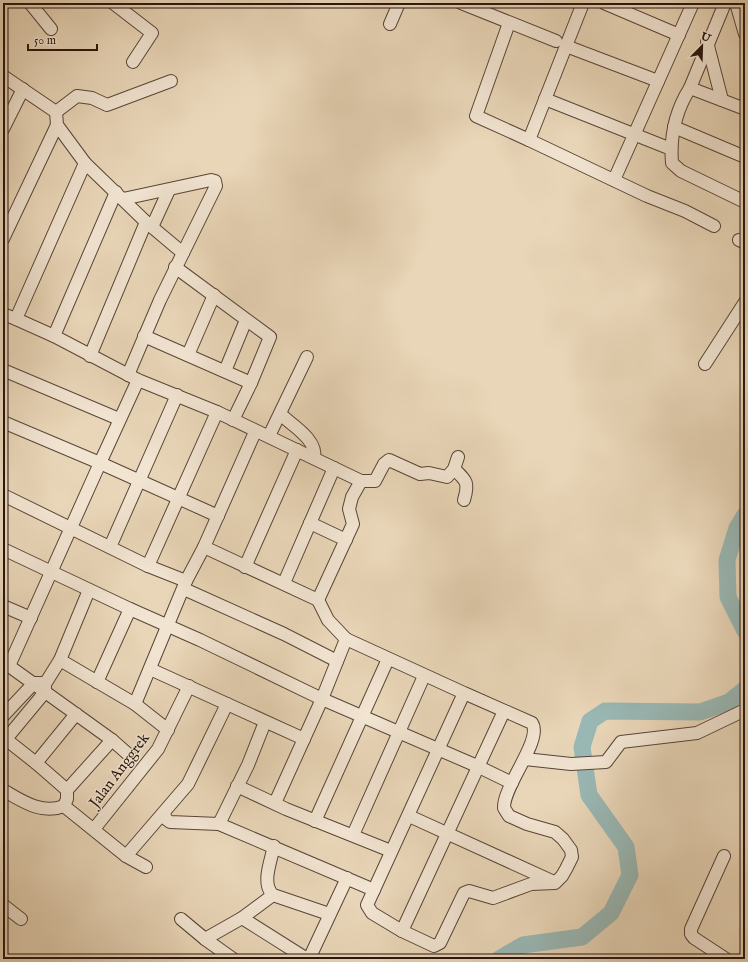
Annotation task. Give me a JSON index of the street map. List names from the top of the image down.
{
  "streets": {
    "street": ["Jalan Anggrek"]
  },
  "scale_bar": "50 m",
  "north": "top right"
}
